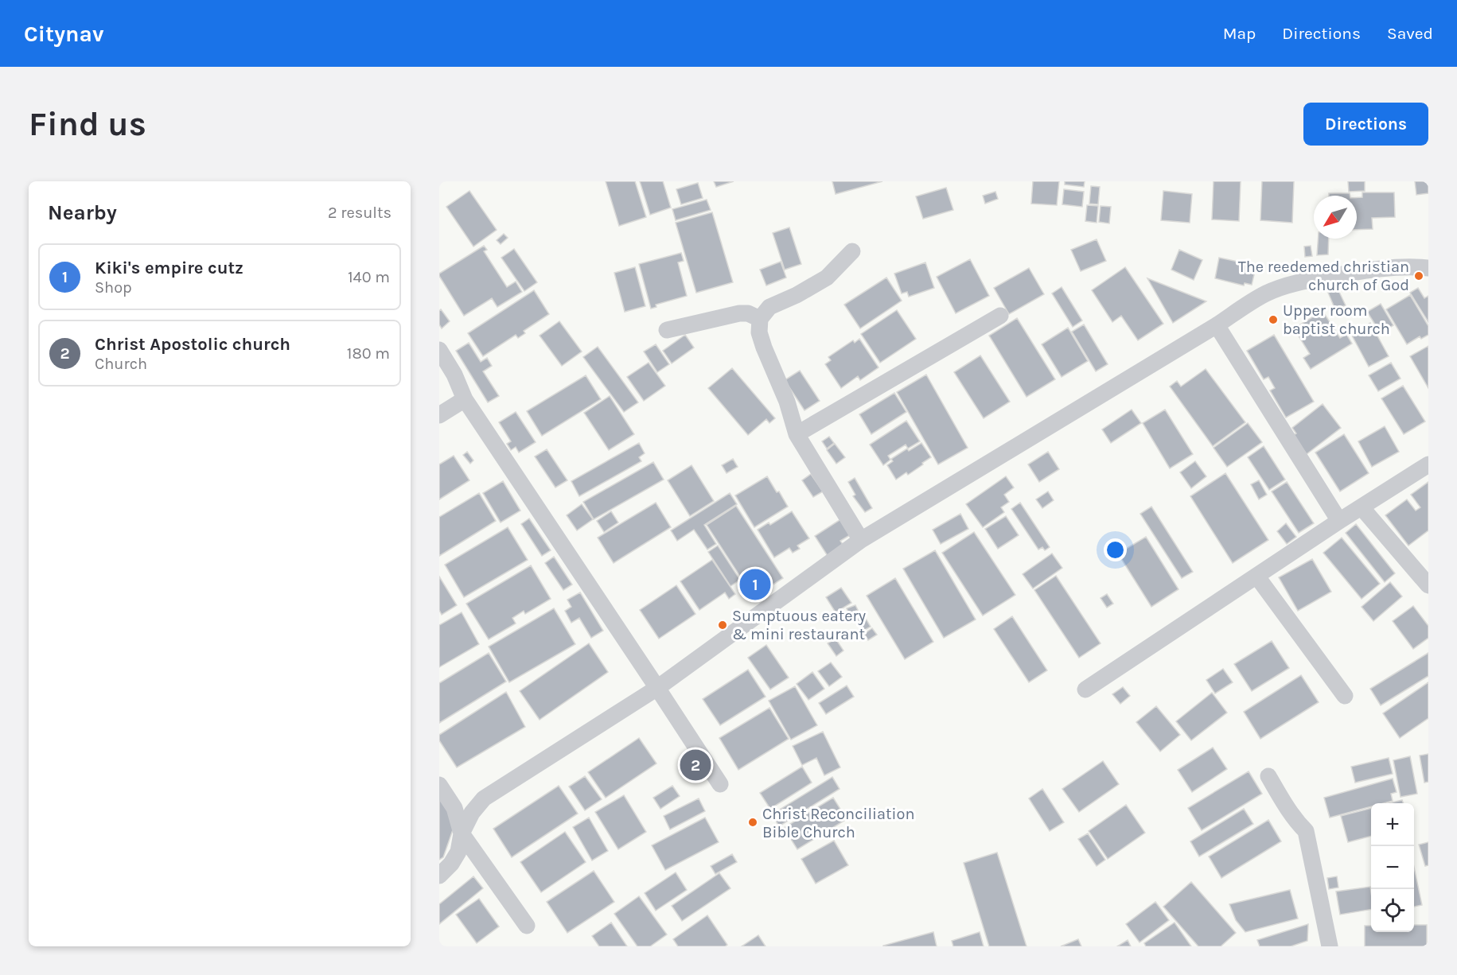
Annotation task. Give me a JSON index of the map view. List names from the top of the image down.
{
  "places": [
    "The reedemed christian church of God",
    "Upper room baptist church",
    "Sumptuous eatery & mini restaurant",
    "Christ Reconciliation Bible Church"
  ],
  "north": "bottom left",
  "page": {
    "header": "Citynav",
    "nav": ["Map", "Directions", "Saved"],
    "buttons": "Directions",
    "title": "Find us",
    "heading": ["Nearby", "2 results"],
    "list": [
      {
        "mark": "1",
        "name": "Kiki's empire cutz",
        "note": "Shop",
        "value": "140 m"
      },
      {
        "mark": "2",
        "name": "Christ Apostolic church",
        "note": "Church",
        "value": "180 m"
      }
    ],
    "pins": ["1", "2"],
    "map_buttons": ["+", "−"]
  }
}
